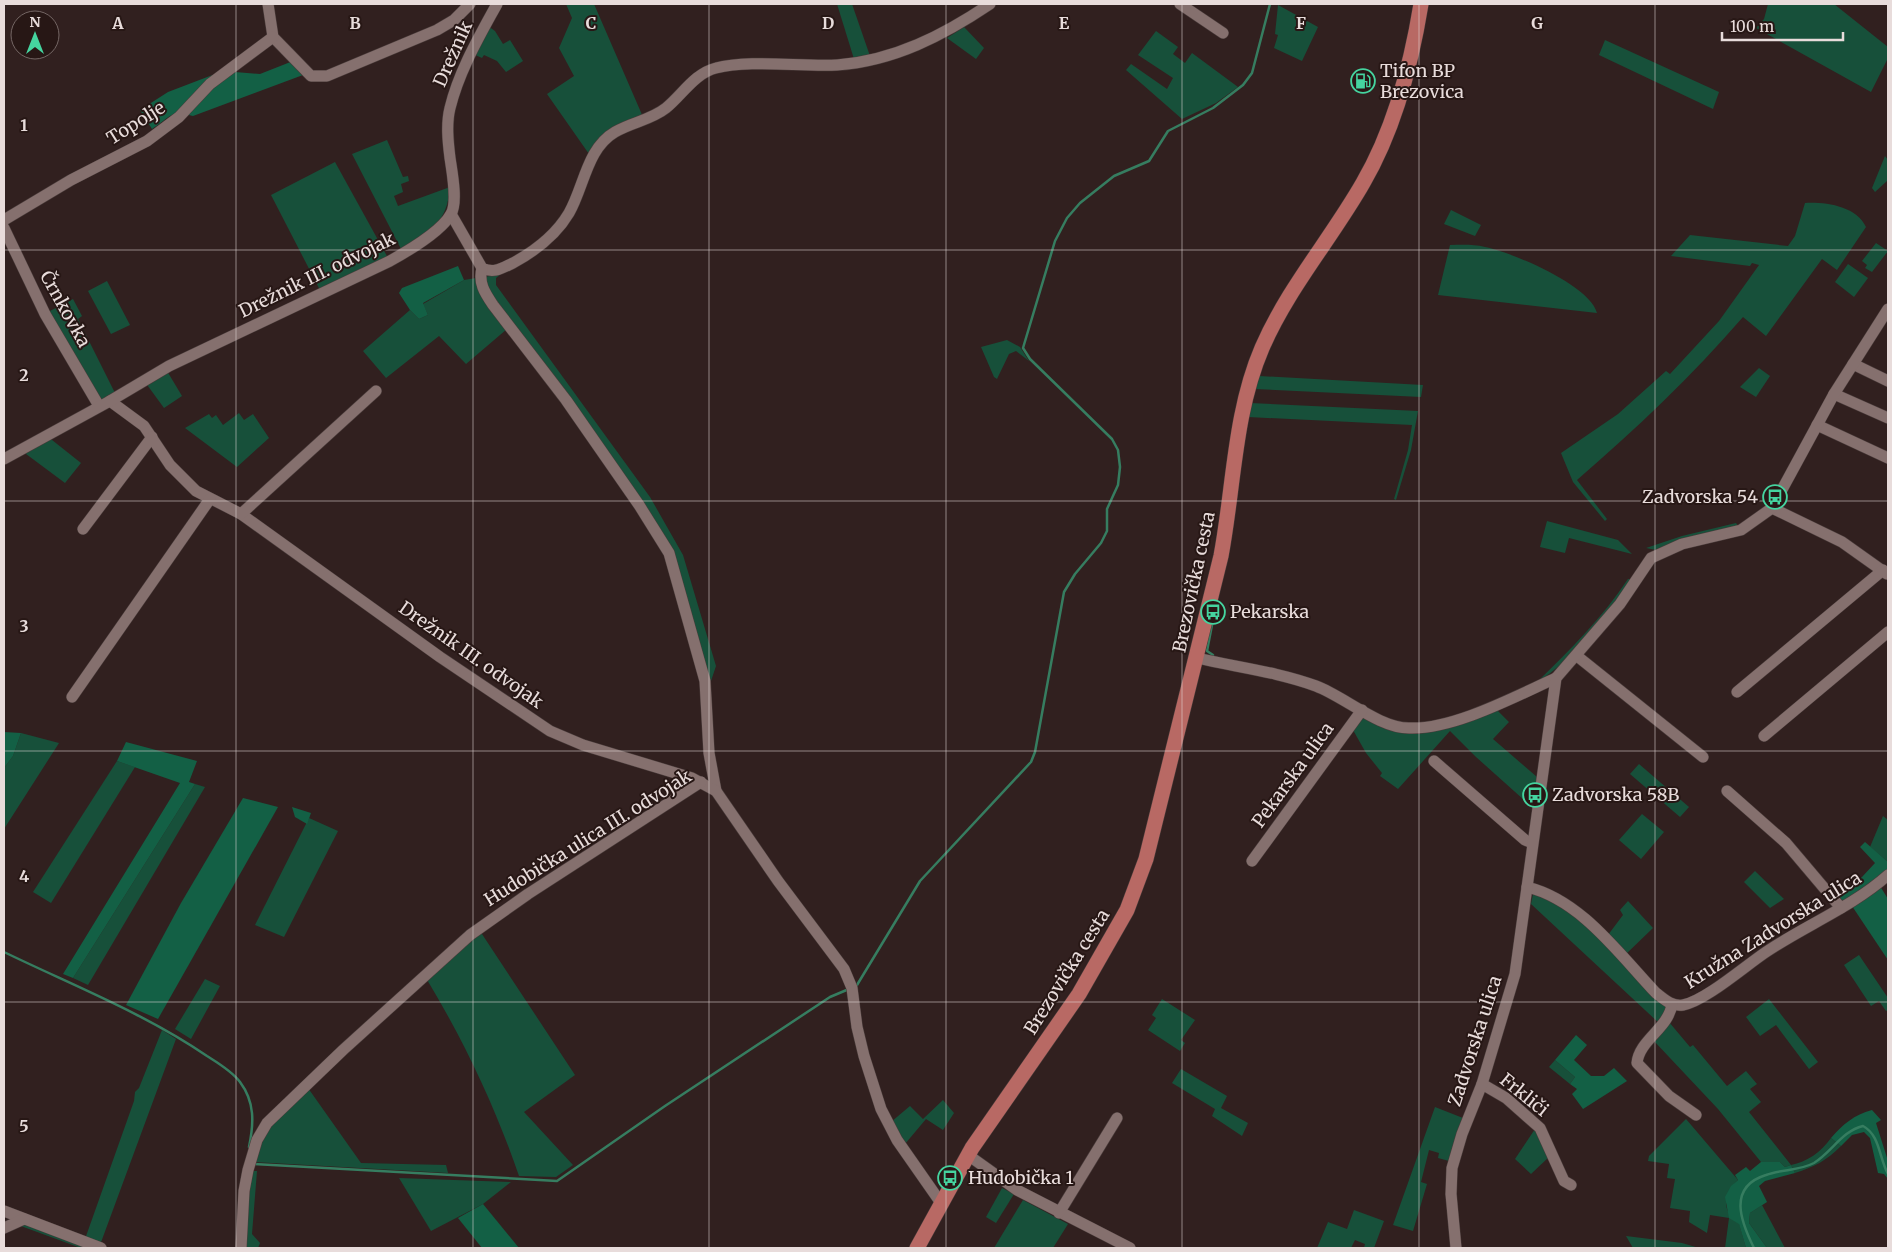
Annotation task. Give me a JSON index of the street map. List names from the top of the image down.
{
  "streets": {
    "main road": ["Brezovička cesta"],
    "street": [
      "Drežnik",
      "Topolje",
      "Drežnik III. odvojak",
      "Črnkovka",
      "Pekarska ulica",
      "Hudobička ulica III. odvojak",
      "Kružna Zadvorska ulica",
      "Zadvorska ulica",
      "Frkliči"
    ]
  },
  "crossings": [
    ["Drežnik", "Drežnik III. odvojak"],
    ["Drežnik III. odvojak", "Črnkovka"],
    ["Drežnik III. odvojak", "Hudobička ulica III. odvojak"],
    ["Brezovička cesta", "Hudobička ulica III. odvojak"],
    ["Kružna Zadvorska ulica", "Zadvorska ulica"],
    ["Zadvorska ulica", "Frkliči"]
  ],
  "places": {
    "fuel station": ["Tifon BP Brezovica"],
    "bus stop": [
      "Zadvorska 54",
      "Pekarska",
      "Zadvorska 58B",
      "Hudobička 1"
    ]
  },
  "scale_bar": "100 m",
  "north": "top",
  "grid": {
    "columns": [
      "A",
      "B",
      "C",
      "D",
      "E",
      "F",
      "G"
    ],
    "rows": [
      "1",
      "2",
      "3",
      "4",
      "5"
    ]
  }
}
